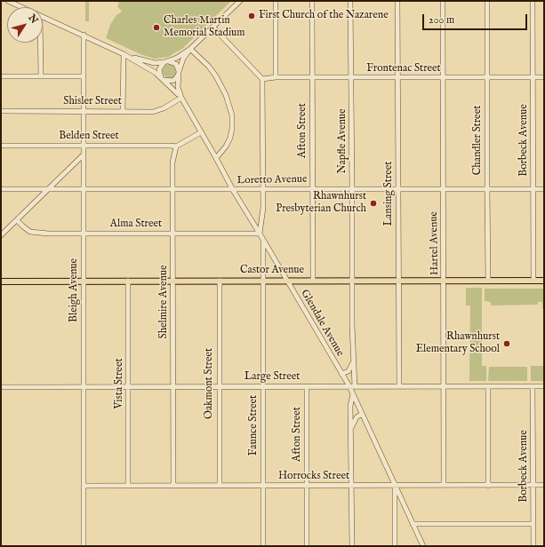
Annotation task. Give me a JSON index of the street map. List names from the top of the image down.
{
  "streets": {
    "main road": ["Castor Avenue"],
    "street": [
      "Frontenac Street",
      "Shisler Street",
      "Afton Street",
      "Belden Street",
      "Chandler Street",
      "Borbeck Avenue",
      "Napfle Avenue",
      "Loretto Avenue",
      "Lansing Street",
      "Alma Street",
      "Hartel Avenue",
      "Bleigh Avenue",
      "Shelmire Avenue",
      "Glendale Avenue",
      "Large Street",
      "Vista Street",
      "Oakmont Street",
      "Faunce Street",
      "Horrocks Street"
    ]
  },
  "crossings": [
    ["Frontenac Street", "Afton Street"],
    ["Frontenac Street", "Chandler Street"],
    ["Frontenac Street", "Borbeck Avenue"],
    ["Frontenac Street", "Napfle Avenue"],
    ["Frontenac Street", "Lansing Street"],
    ["Frontenac Street", "Hartel Avenue"],
    ["Shisler Street", "Bleigh Avenue"],
    ["Shisler Street", "Glendale Avenue"],
    ["Afton Street", "Loretto Avenue"],
    ["Afton Street", "Castor Avenue"],
    ["Afton Street", "Large Street"],
    ["Afton Street", "Horrocks Street"],
    ["Belden Street", "Bleigh Avenue"],
    ["Belden Street", "Shelmire Avenue"],
    ["Chandler Street", "Loretto Avenue"],
    ["Chandler Street", "Castor Avenue"],
    ["Borbeck Avenue", "Loretto Avenue"],
    ["Borbeck Avenue", "Castor Avenue"],
    ["Borbeck Avenue", "Large Street"],
    ["Borbeck Avenue", "Horrocks Street"],
    ["Napfle Avenue", "Loretto Avenue"],
    ["Napfle Avenue", "Castor Avenue"],
    ["Napfle Avenue", "Large Street"],
    ["Loretto Avenue", "Lansing Street"],
    ["Loretto Avenue", "Hartel Avenue"],
    ["Loretto Avenue", "Bleigh Avenue"],
    ["Loretto Avenue", "Shelmire Avenue"],
    ["Loretto Avenue", "Glendale Avenue"],
    ["Lansing Street", "Castor Avenue"],
    ["Lansing Street", "Large Street"],
    ["Alma Street", "Bleigh Avenue"],
    ["Alma Street", "Shelmire Avenue"],
    ["Alma Street", "Glendale Avenue"],
    ["Hartel Avenue", "Castor Avenue"],
    ["Hartel Avenue", "Large Street"],
    ["Hartel Avenue", "Horrocks Street"],
    ["Castor Avenue", "Bleigh Avenue"],
    ["Castor Avenue", "Shelmire Avenue"],
    ["Castor Avenue", "Glendale Avenue"],
    ["Castor Avenue", "Vista Street"],
    ["Castor Avenue", "Oakmont Street"],
    ["Castor Avenue", "Faunce Street"],
    ["Bleigh Avenue", "Glendale Avenue"],
    ["Bleigh Avenue", "Large Street"],
    ["Bleigh Avenue", "Horrocks Street"],
    ["Shelmire Avenue", "Large Street"],
    ["Shelmire Avenue", "Horrocks Street"],
    ["Glendale Avenue", "Large Street"],
    ["Glendale Avenue", "Faunce Street"],
    ["Glendale Avenue", "Horrocks Street"],
    ["Large Street", "Vista Street"],
    ["Large Street", "Oakmont Street"],
    ["Large Street", "Faunce Street"],
    ["Vista Street", "Horrocks Street"],
    ["Oakmont Street", "Horrocks Street"],
    ["Faunce Street", "Horrocks Street"]
  ],
  "places": [
    "First Church of the Nazarene",
    "Charles Martin Memorial Stadium",
    "Rhawnhurst Presbyterian Church",
    "Rhawnhurst Elementary School"
  ],
  "scale_bar": "200 m",
  "north": "top right"
}
